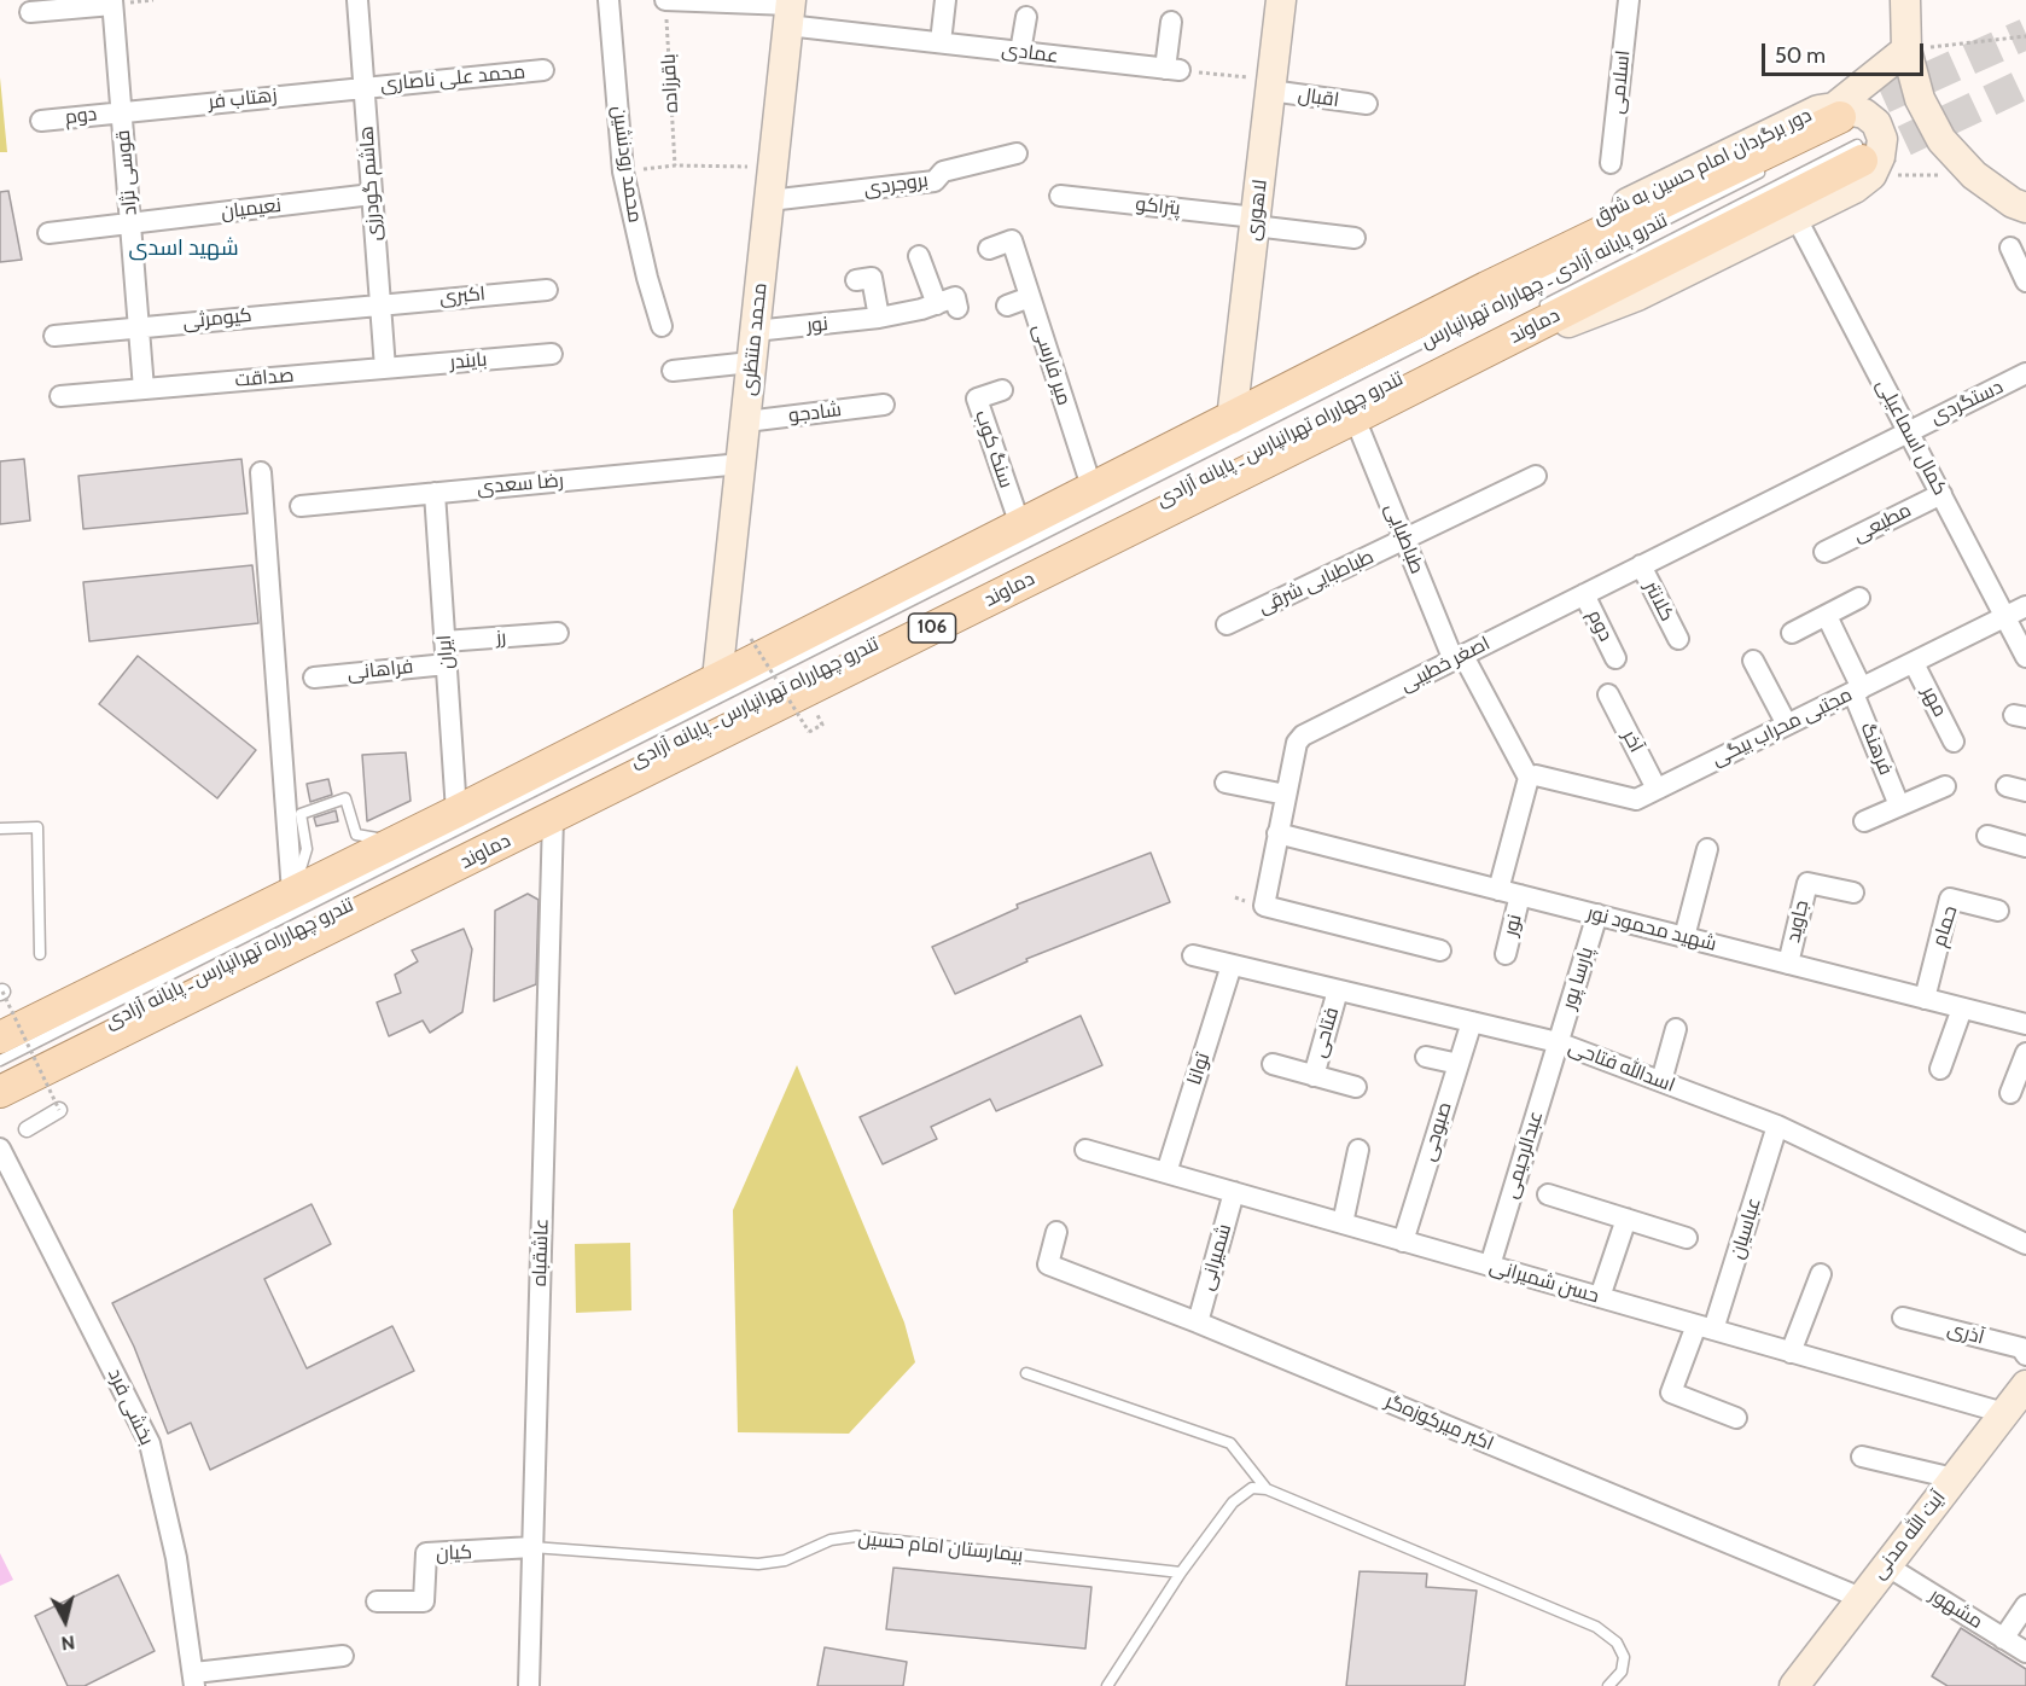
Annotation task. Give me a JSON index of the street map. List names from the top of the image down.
{
  "streets": {
    "main road": [
      "دور برگردان امام حسین به شرق",
      "لاهوری",
      "دماوند",
      "محمد منتظری",
      "106",
      "آیت الله مدنی"
    ],
    "street": [
      "عمادی",
      "محمد علی ناصاری",
      "اسلامی",
      "اقبال",
      "زهتاب فر",
      "دوم",
      "محمد رودنشین",
      "قوسی نژاد",
      "هاشم گودرزی",
      "بروجردی",
      "پتراکو",
      "نعیمیان",
      "اکبری",
      "کیومرثی",
      "نور",
      "بایندر",
      "میر فارسی",
      "صداقت",
      "دستگردی",
      "شادجو",
      "کمال اسماعیلی",
      "سنگ کوب",
      "رضا سعدی",
      "مطیعی",
      "طباطبایی",
      "طباطبایی شرقی",
      "کلانتر",
      "رز",
      "ایران",
      "اصغر خطیبی",
      "فراهانی",
      "مهر",
      "مجتبی محراب بیگی",
      "آخر",
      "فرهنگ",
      "جاوید",
      "حمام",
      "شهید محمود نور",
      "پارسا پور",
      "فتاحی",
      "اسدالله فتاحی",
      "توانا",
      "صبوحی",
      "عبدالرحیمی",
      "عباسیان",
      "عاشقباه",
      "شمیرانی",
      "حسن شمیرانی",
      "آذری",
      "بخشی فرد",
      "اکبر میرکوزه‌گر",
      "کیان",
      "مشهور"
    ],
    "lane": ["تندرو پایانه آزادی ـ چهارراه تهرانپارس", "تندرو چهارراه تهرانپارس ـ پایانه آزادی", "بیمارستان امام حسین"],
    "path": ["باقرزاده"]
  },
  "crossings": [
    ["عمادی", "محمد منتظری"],
    ["محمد علی ناصاری", "زهتاب فر"],
    ["محمد علی ناصاری", "هاشم گودرزی"],
    ["اقبال", "لاهوری"],
    ["زهتاب فر", "دوم"],
    ["زهتاب فر", "قوسی نژاد"],
    ["زهتاب فر", "هاشم گودرزی"],
    ["دوم", "قوسی نژاد"],
    ["دوم", "اصغر خطیبی"],
    ["دور برگردان امام حسین به شرق", "دماوند"],
    ["دور برگردان امام حسین به شرق", "106"],
    ["قوسی نژاد", "نعیمیان"],
    ["قوسی نژاد", "کیومرثی"],
    ["قوسی نژاد", "صداقت"],
    ["هاشم گودرزی", "نعیمیان"],
    ["هاشم گودرزی", "اکبری"],
    ["هاشم گودرزی", "کیومرثی"],
    ["هاشم گودرزی", "بایندر"],
    ["هاشم گودرزی", "صداقت"],
    ["بروجردی", "محمد منتظری"],
    ["پتراکو", "لاهوری"],
    ["لاهوری", "106"],
    ["اکبری", "کیومرثی"],
    ["نور", "محمد منتظری"],
    ["نور", "شهید محمود نور"],
    ["دماوند", "طباطبایی"],
    ["دماوند", "عاشقباه"],
    ["محمد منتظری", "شادجو"],
    ["محمد منتظری", "رضا سعدی"],
    ["محمد منتظری", "106"],
    ["بایندر", "صداقت"],
    ["میر فارسی", "106"],
    ["دستگردی", "کمال اسماعیلی"],
    ["دستگردی", "اصغر خطیبی"],
    ["کمال اسماعیلی", "مطیعی"],
    ["کمال اسماعیلی", "اصغر خطیبی"],
    ["کمال اسماعیلی", "مجتبی محراب بیگی"],
    ["سنگ کوب", "106"],
    ["رضا سعدی", "ایران"],
    ["طباطبایی", "طباطبایی شرقی"],
    ["طباطبایی", "اصغر خطیبی"],
    ["طباطبایی", "مجتبی محراب بیگی"],
    ["کلانتر", "اصغر خطیبی"],
    ["106", "ایران"],
    ["رز", "ایران"],
    ["ایران", "فراهانی"],
    ["اصغر خطیبی", "شهید محمود نور"],
    ["مهر", "مجتبی محراب بیگی"],
    ["مجتبی محراب بیگی", "آخر"],
    ["مجتبی محراب بیگی", "فرهنگ"],
    ["جاوید", "شهید محمود نور"],
    ["حمام", "شهید محمود نور"],
    ["شهید محمود نور", "پارسا پور"],
    ["پارسا پور", "اسدالله فتاحی"],
    ["پارسا پور", "عبدالرحیمی"],
    ["فتاحی", "اسدالله فتاحی"],
    ["اسدالله فتاحی", "توانا"],
    ["اسدالله فتاحی", "صبوحی"],
    ["اسدالله فتاحی", "عبدالرحیمی"],
    ["اسدالله فتاحی", "عباسیان"],
    ["توانا", "حسن شمیرانی"],
    ["صبوحی", "حسن شمیرانی"],
    ["عبدالرحیمی", "حسن شمیرانی"],
    ["عباسیان", "حسن شمیرانی"],
    ["عاشقباه", "بیمارستان امام حسین"],
    ["عاشقباه", "کیان"],
    ["شمیرانی", "حسن شمیرانی"],
    ["شمیرانی", "اکبر میرکوزه‌گر"],
    ["حسن شمیرانی", "آیت الله مدنی"],
    ["اکبر میرکوزه‌گر", "آیت الله مدنی"],
    ["آیت الله مدنی", "مشهور"],
    ["بیمارستان امام حسین", "کیان"]
  ],
  "districts": ["شهید اسدی"],
  "scale_bar": "50 m",
  "north": "bottom"
}
